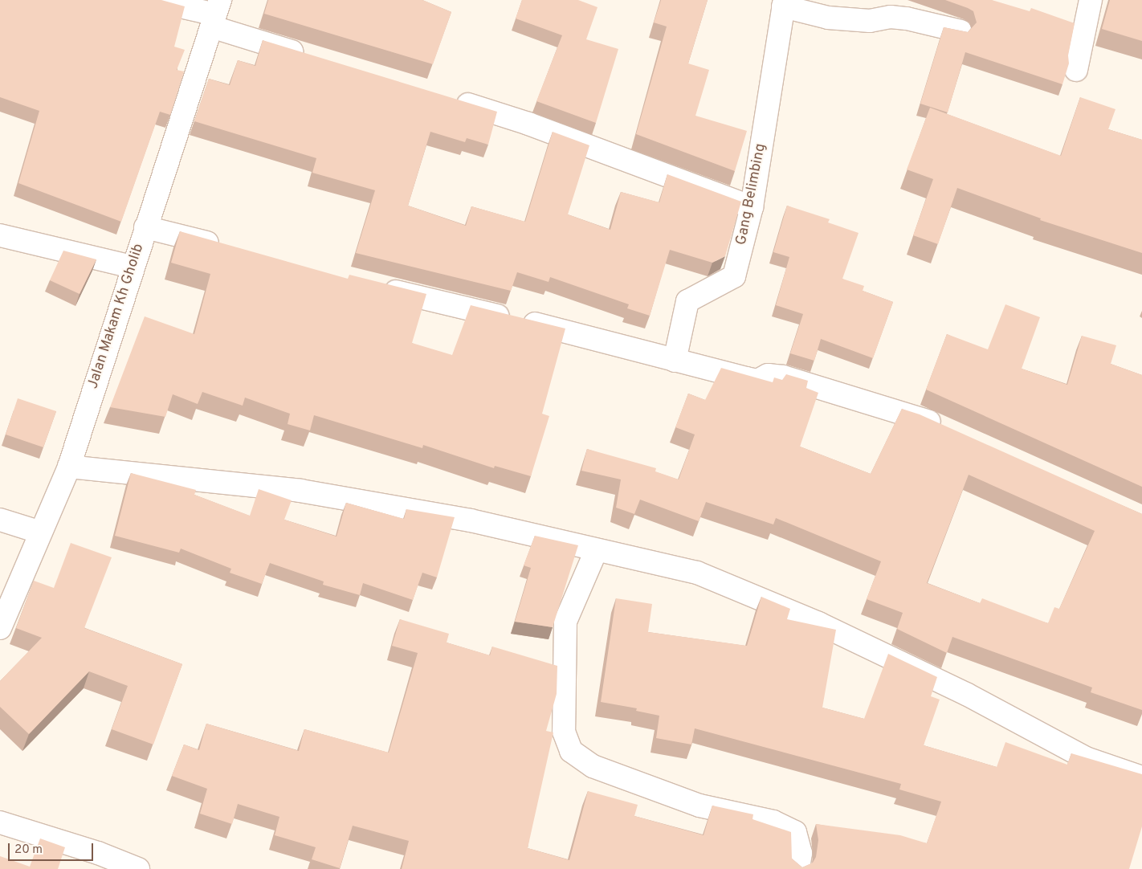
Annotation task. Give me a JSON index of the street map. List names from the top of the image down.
{
  "streets": {
    "street": ["Gang Belimbing", "Jalan Makam Kh Gholib"]
  },
  "scale_bar": "20 m"
}
